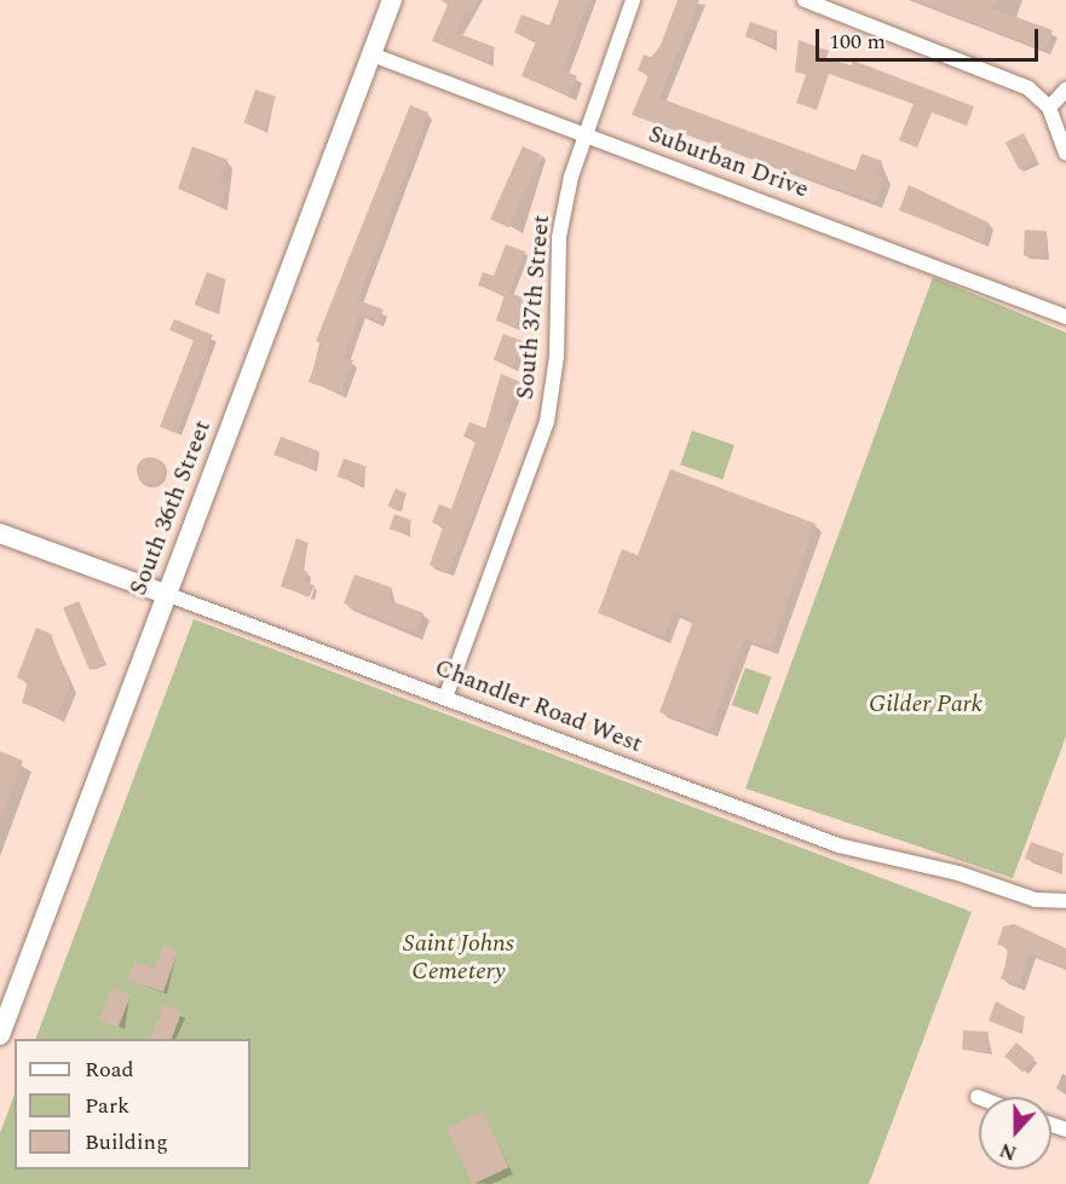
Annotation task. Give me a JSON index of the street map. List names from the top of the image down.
{
  "streets": {
    "main road": ["South 36th Street", "Chandler Road West"],
    "street": ["Suburban Drive", "South 37th Street"]
  },
  "crossings": [
    ["Suburban Drive", "South 37th Street"],
    ["Suburban Drive", "South 36th Street"],
    ["South 37th Street", "Chandler Road West"],
    ["South 36th Street", "Chandler Road West"]
  ],
  "parks": ["Gilder Park", "Saint Johns Cemetery"],
  "legend": ["Road", "Park", "Building"],
  "scale_bar": "100 m",
  "north": "bottom"
}
